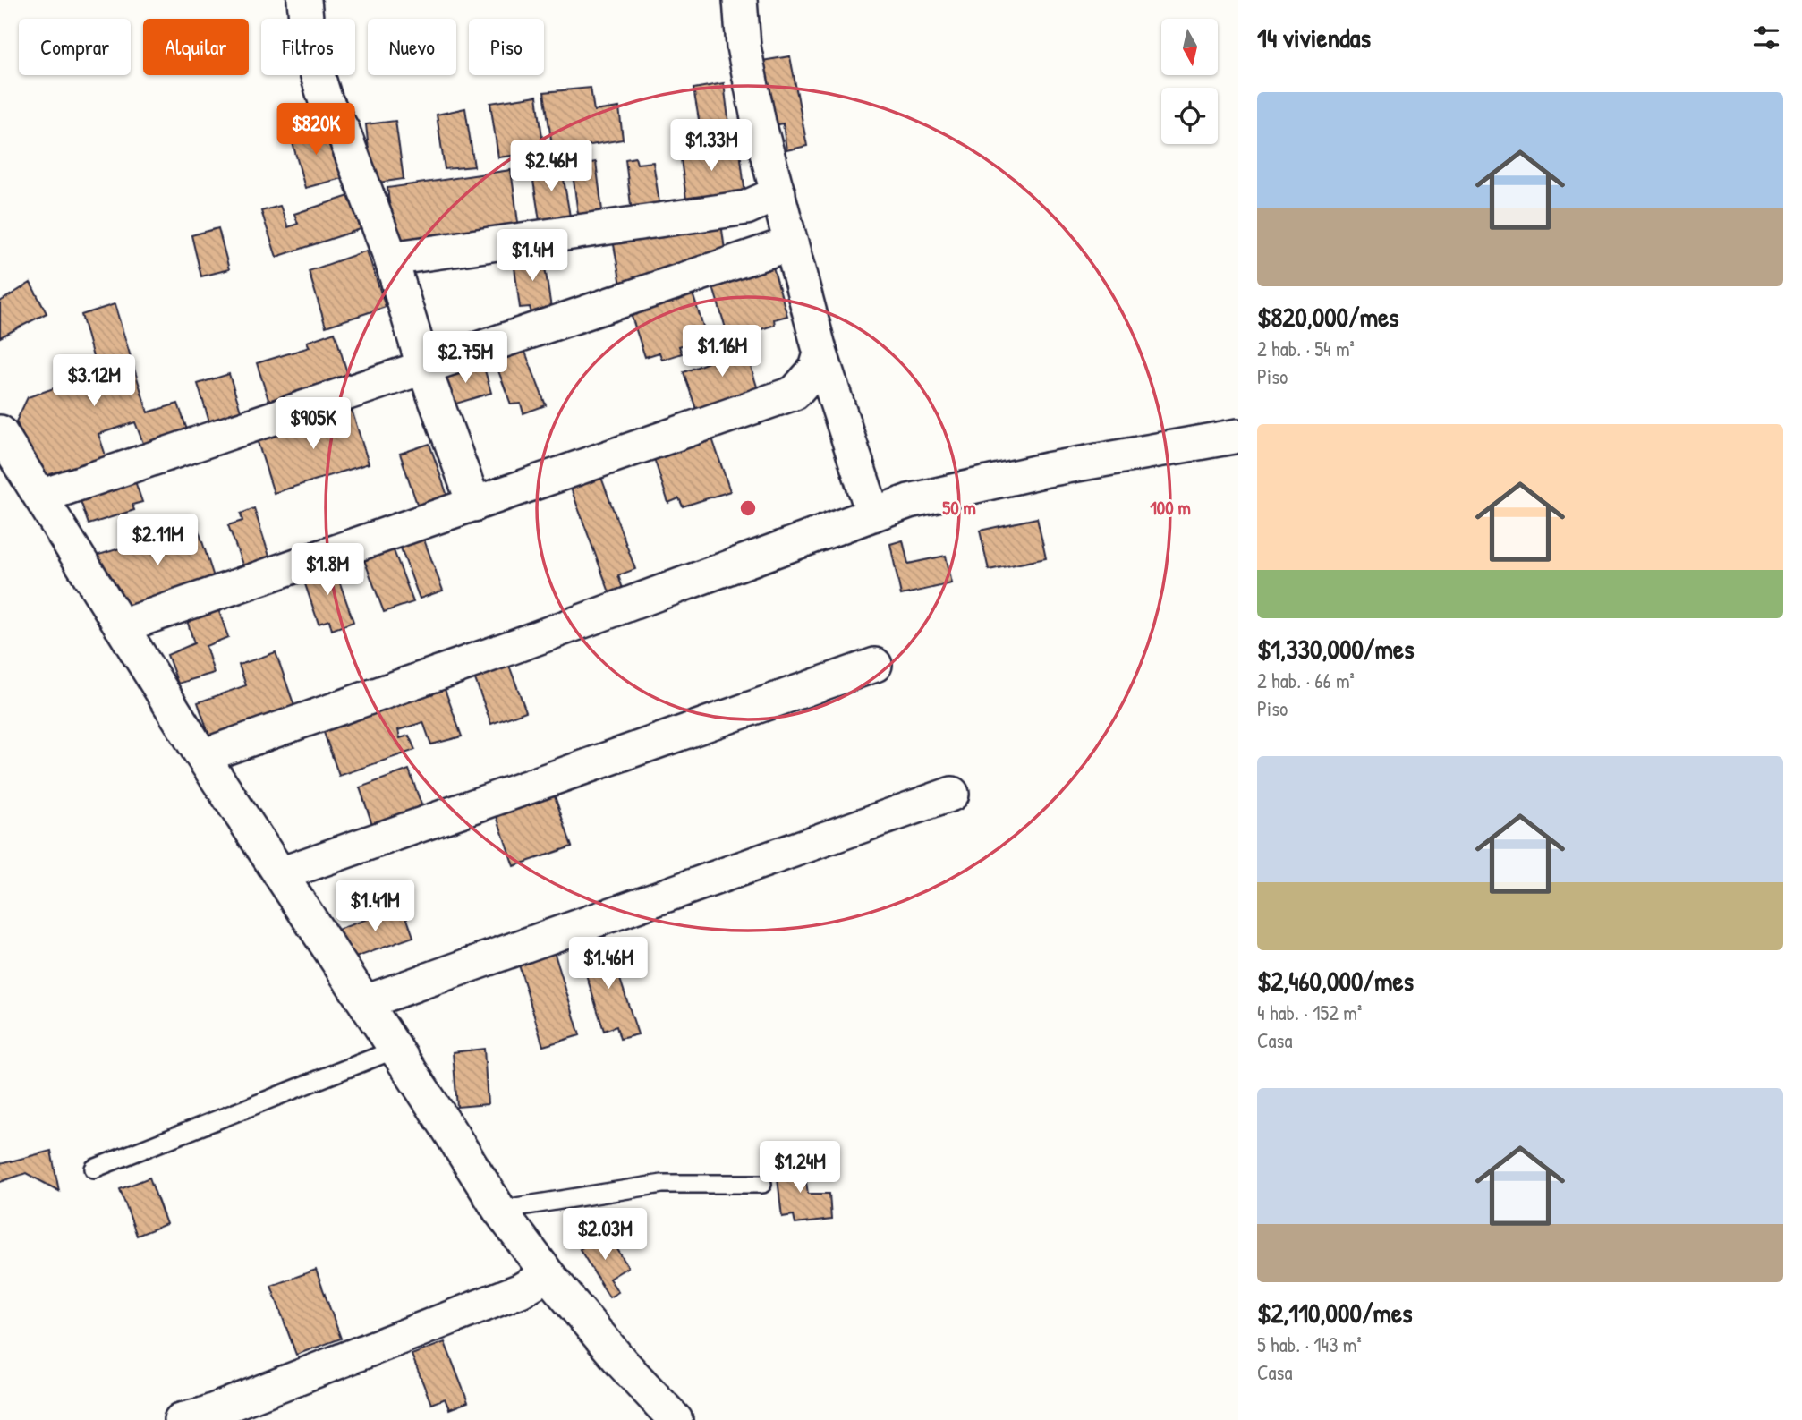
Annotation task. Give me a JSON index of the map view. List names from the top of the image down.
{
  "north": "bottom",
  "page": {
    "heading": "14 viviendas",
    "chip": [
      "Comprar",
      "Alquilar",
      "Filtros",
      "Nuevo",
      "Piso"
    ],
    "list": [
      {
        "name": "$820,000/mes",
        "note": "2 hab. · 54 m² · Piso"
      },
      {
        "name": "$1,330,000/mes",
        "note": "2 hab. · 66 m² · Piso"
      },
      {
        "name": "$2,460,000/mes",
        "note": "4 hab. · 152 m² · Casa"
      },
      {
        "name": "$2,110,000/mes",
        "note": "5 hab. · 143 m² · Casa"
      }
    ],
    "price": [
      "$820K",
      "$1.33M",
      "$2.46M",
      "$1.4M",
      "$1.16M",
      "$2.75M",
      "$3.12M",
      "$905K",
      "$2.11M",
      "$1.8M",
      "$1.41M",
      "$1.46M",
      "$1.24M",
      "$2.03M"
    ]
  },
  "rings": ["50 m", "100 m"]
}
